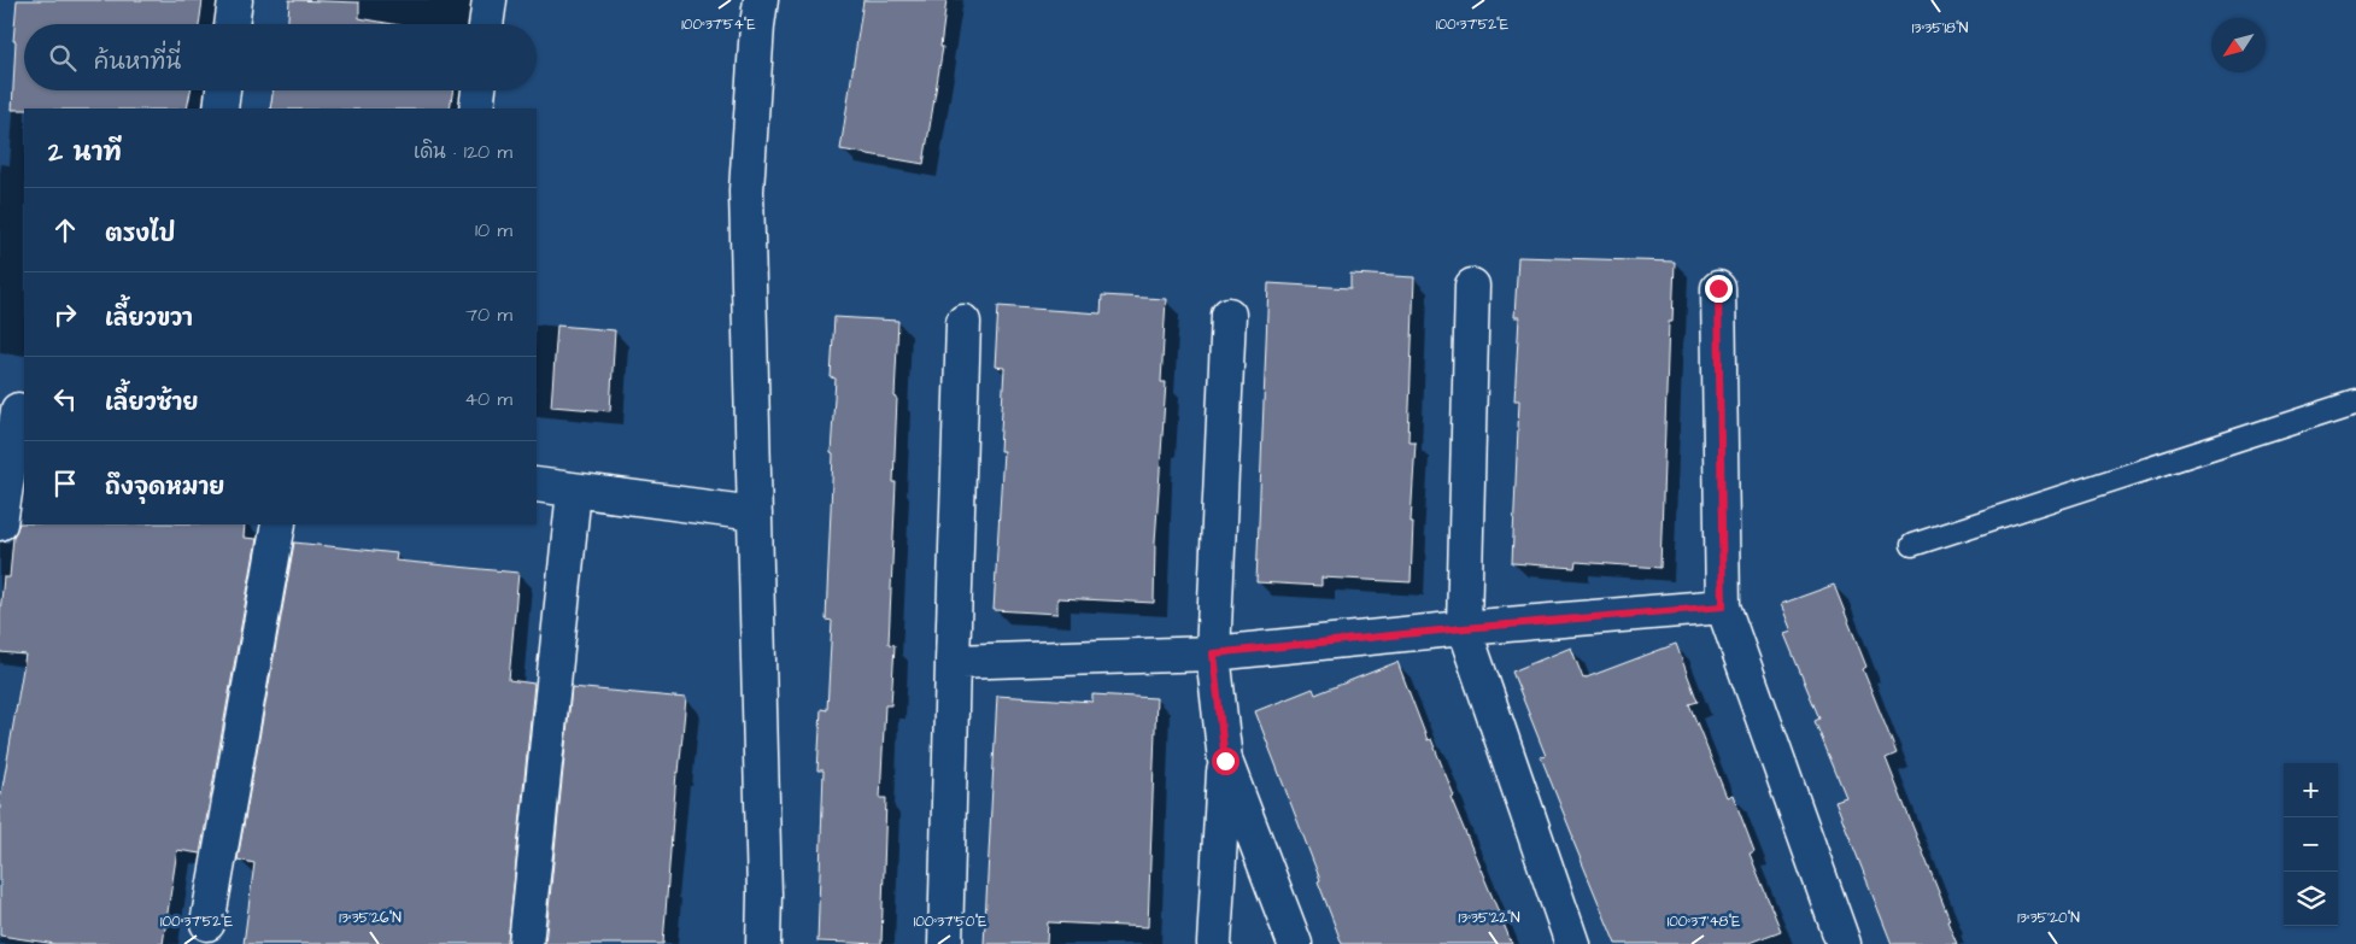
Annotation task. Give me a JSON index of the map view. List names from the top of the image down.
{
  "north": "bottom left",
  "page": {
    "search": "ค้นหาที่นี่",
    "heading": ["2 นาที", "เดิน · 120 m"],
    "list": [
      ["ตรงไป", "10 m"],
      ["เลี้ยวขวา", "70 m"],
      ["เลี้ยวซ้าย", "40 m"],
      "ถึงจุดหมาย"
    ],
    "map_buttons": ["+", "−"]
  },
  "coordinates": [
    "100°37'54\"E",
    "100°37'52\"E",
    "13°35'18\"N",
    "13°35'26\"N",
    "13°35'22\"N",
    "13°35'20\"N",
    "100°37'50\"E",
    "100°37'48\"E"
  ]
}
